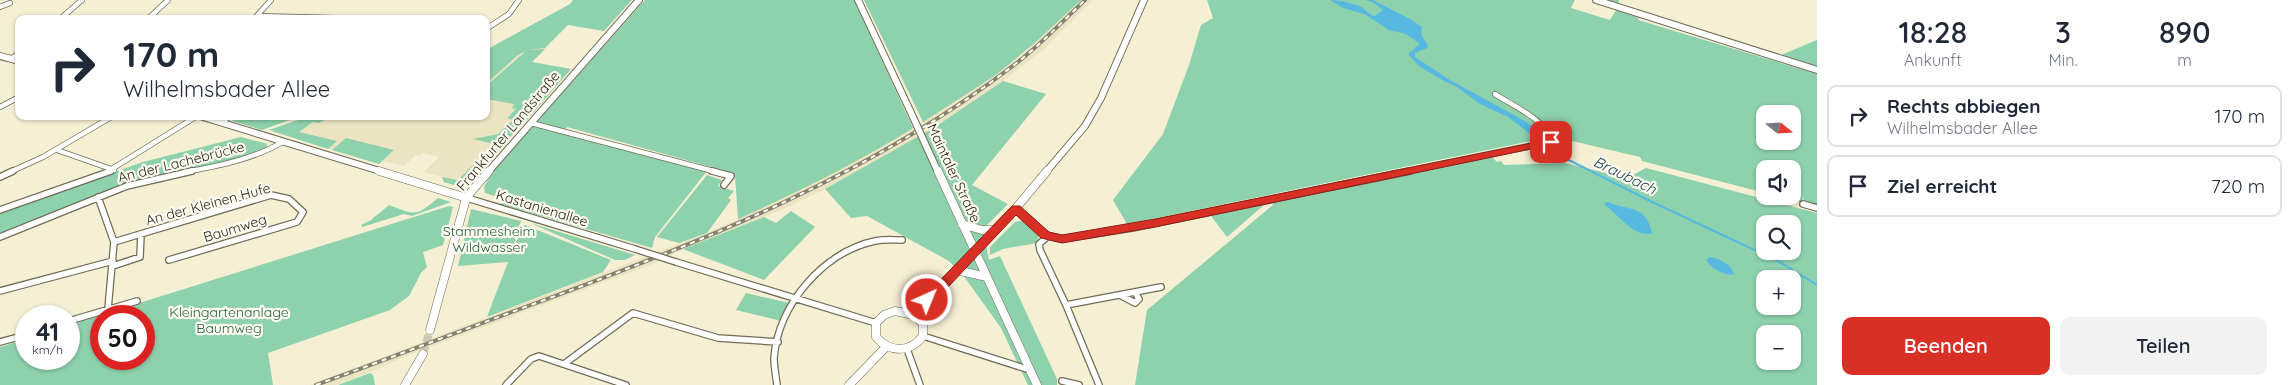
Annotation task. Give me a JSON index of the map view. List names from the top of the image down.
{
  "streets": {
    "main road": ["Frankfurter Landstraße", "Maintaler Straße", "Kastanienallee"],
    "street": ["An der Lachebrücke", "An der Kleinen Hufe", "Baumweg"]
  },
  "crossings": [
    ["Frankfurter Landstraße", "Kastanienallee"],
    ["An der Lachebrücke", "Kastanienallee"],
    ["An der Kleinen Hufe", "Baumweg"]
  ],
  "water": ["Braubach"],
  "parks": ["Stammesheim Wildwasser", "Kleingartenanlage Baumweg"],
  "north": "right",
  "page": {
    "eta": [
      "18:28",
      "Ankunft",
      "3",
      "Min.",
      "890",
      "m"
    ],
    "turn": ["170 m", "Wilhelmsbader Allee"],
    "list": [
      {
        "name": "Rechts abbiegen",
        "note": "Wilhelmsbader Allee",
        "value": "170 m"
      },
      {
        "name": "Ziel erreicht",
        "value": "720 m"
      }
    ],
    "map_buttons": ["+", "−"],
    "speed": "41 km/h",
    "limit": "50",
    "buttons": ["Beenden", "Teilen"]
  }
}
